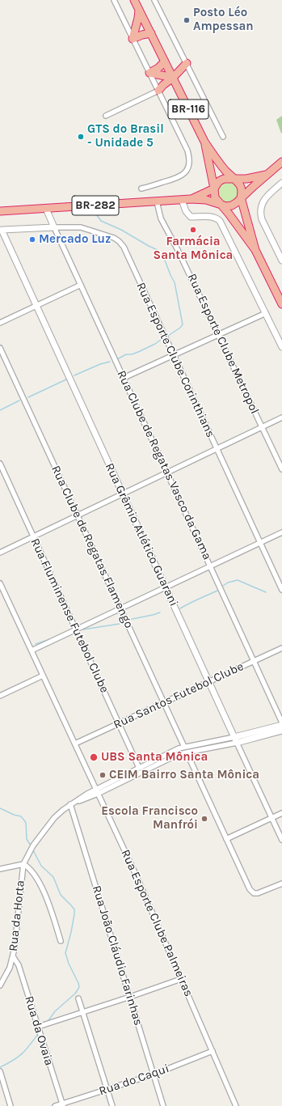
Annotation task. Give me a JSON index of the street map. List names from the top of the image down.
{
  "streets": {
    "highway": ["BR-116", "BR-282"],
    "street": [
      "Rua Esporte Clube Metropol",
      "Rua Esporte Clube Corinthians",
      "Rua Clube de Regatas Vasco da Gama",
      "Rua Grêmio Atlético Guarani",
      "Rua Clube de Regatas Flamengo",
      "Rua Fluminense Futebol Clube",
      "Rua Santos Futebol Clube",
      "Rua da Horta",
      "Rua Esporte Clube Palmeiras",
      "Rua João Cláudio Farinhas",
      "Rua da Ovaia",
      "Rua do Caqui"
    ]
  },
  "crossings": [
    ["BR-116", "BR-282"],
    ["BR-282", "Rua Esporte Clube Metropol"],
    ["BR-282", "Rua Clube de Regatas Vasco da Gama"],
    ["Rua Esporte Clube Corinthians", "Rua Clube de Regatas Vasco da Gama"],
    ["Rua Esporte Clube Corinthians", "Rua Grêmio Atlético Guarani"],
    ["Rua Clube de Regatas Vasco da Gama", "Rua Santos Futebol Clube"],
    ["Rua Grêmio Atlético Guarani", "Rua Santos Futebol Clube"],
    ["Rua Clube de Regatas Flamengo", "Rua Santos Futebol Clube"],
    ["Rua Fluminense Futebol Clube", "Rua Santos Futebol Clube"],
    ["Rua Santos Futebol Clube", "Rua Esporte Clube Palmeiras"],
    ["Rua da Horta", "Rua da Ovaia"],
    ["Rua Esporte Clube Palmeiras", "Rua do Caqui"],
    ["Rua João Cláudio Farinhas", "Rua do Caqui"],
    ["Rua da Ovaia", "Rua do Caqui"]
  ],
  "places": [
    "Posto Léo Ampessan",
    "GTS do Brasil - Unidade 5",
    "Farmácia Santa Mônica",
    "Mercado Luz",
    "UBS Santa Mônica",
    "CEIM Bairro Santa Mônica",
    "Escola Francisco Manfrói"
  ]
}
